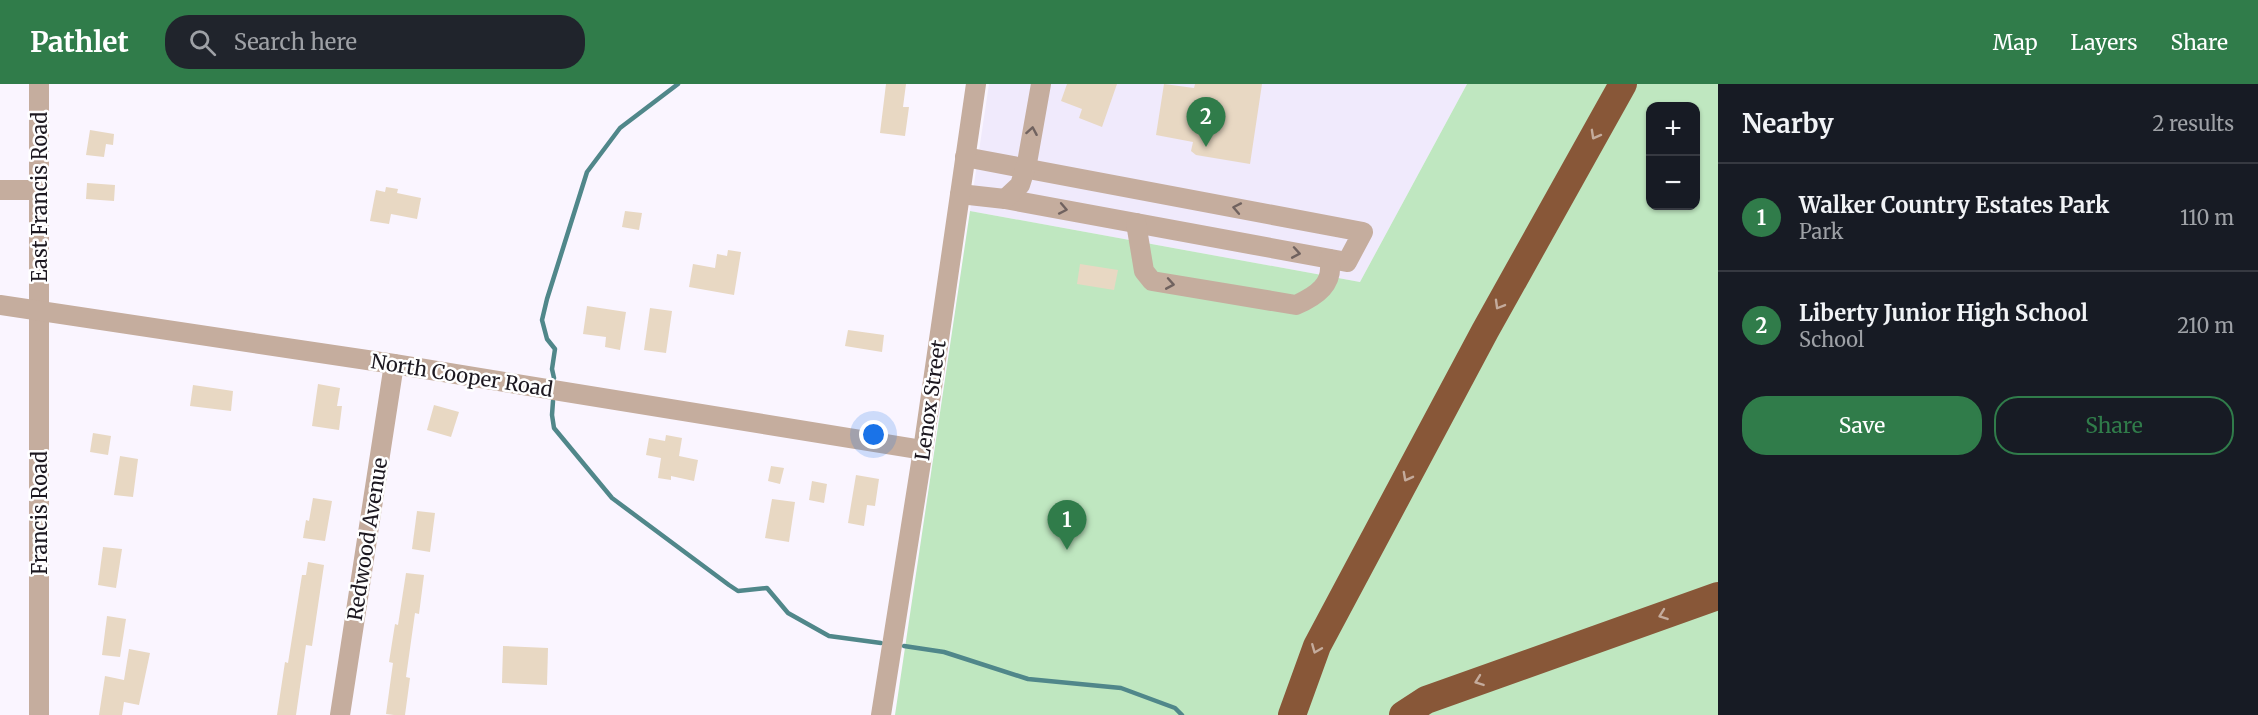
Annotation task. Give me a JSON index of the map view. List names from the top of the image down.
{
  "streets": {
    "street": [
      "East Francis Road",
      "North Cooper Road",
      "Lenox Street",
      "Francis Road",
      "Redwood Avenue"
    ]
  },
  "crossings": [
    ["East Francis Road", "North Cooper Road"],
    ["East Francis Road", "Francis Road"],
    ["North Cooper Road", "Lenox Street"],
    ["North Cooper Road", "Francis Road"],
    ["North Cooper Road", "Redwood Avenue"]
  ],
  "page": {
    "header": "Pathlet",
    "search": "Search here",
    "nav": ["Map", "Layers", "Share"],
    "heading": ["Nearby", "2 results"],
    "pins": ["2", "1"],
    "map_buttons": ["+", "−"],
    "list": [
      {
        "mark": "1",
        "name": "Walker Country Estates Park",
        "note": "Park",
        "value": "110 m"
      },
      {
        "mark": "2",
        "name": "Liberty Junior High School",
        "note": "School",
        "value": "210 m"
      }
    ],
    "buttons": ["Save", "Share"]
  }
}
